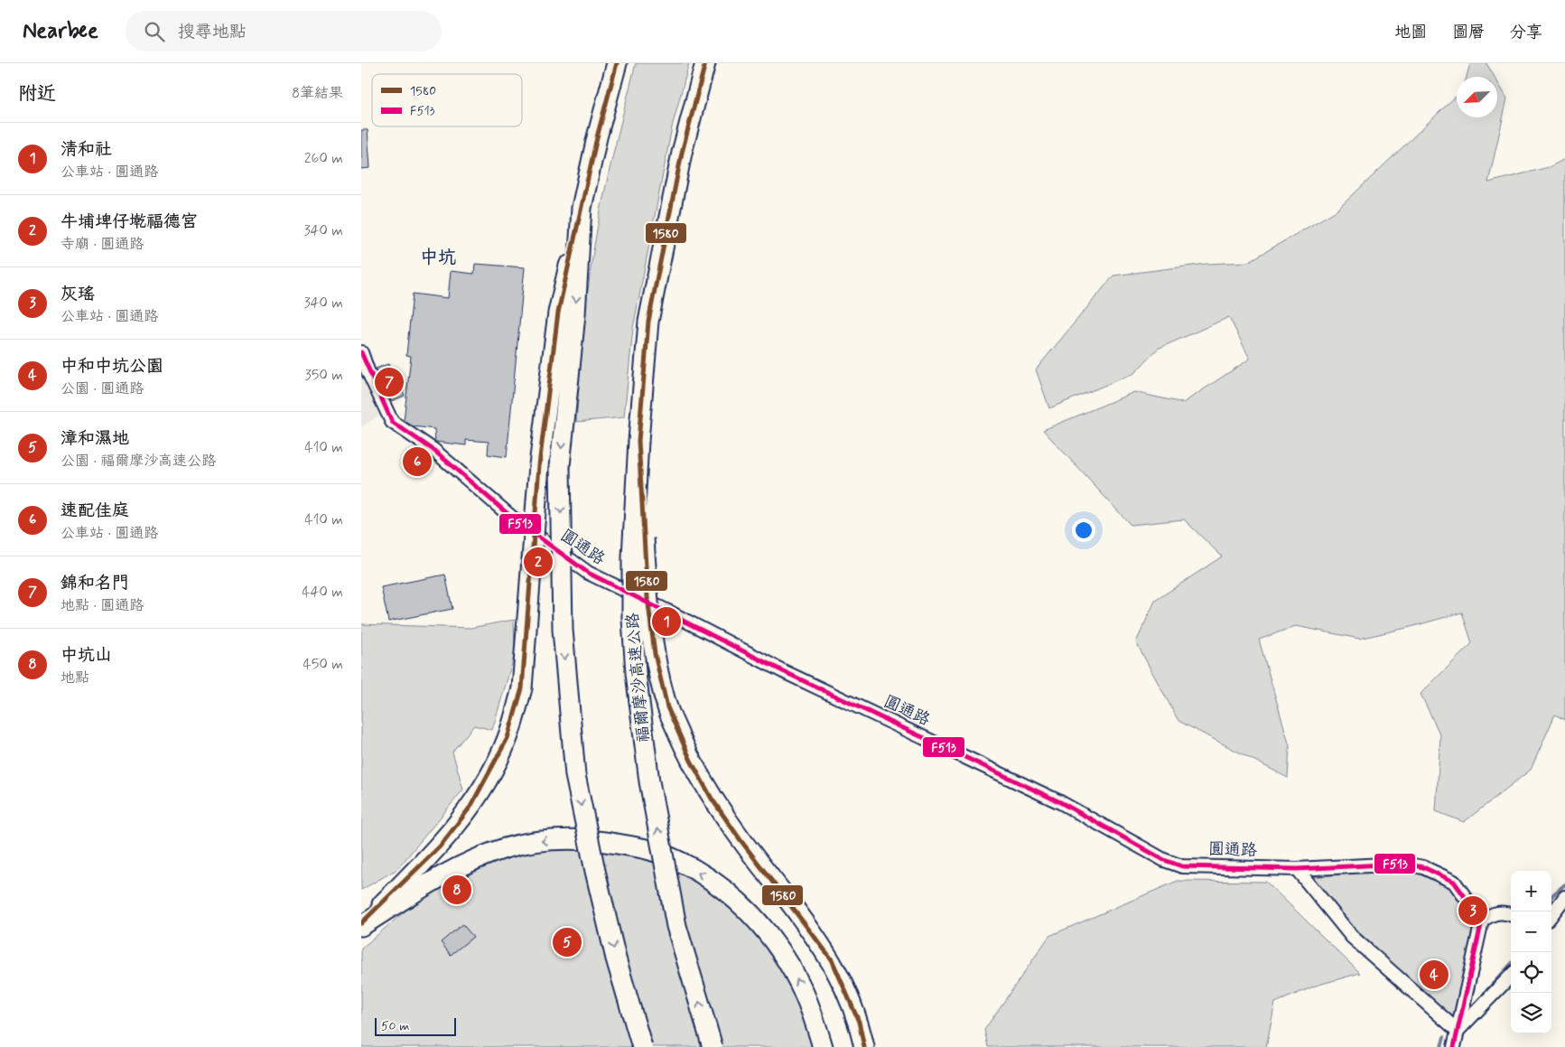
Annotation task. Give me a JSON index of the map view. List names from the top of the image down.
{
  "streets": {
    "highway": ["福爾摩沙高速公路"],
    "street": ["圓通路"]
  },
  "districts": ["中坑"],
  "lines": ["transit line 1580", "transit line F513"],
  "legend": ["1580", "F513"],
  "scale_bar": "50 m",
  "north": "bottom left",
  "page": {
    "header": "Nearbee",
    "search": "搜尋地點",
    "nav": ["地圖", "圖層", "分享"],
    "heading": ["附近", "8筆結果"],
    "list": [
      {
        "mark": "1",
        "name": "清和社",
        "note": "公車站 · 圓通路",
        "value": "260 m"
      },
      {
        "mark": "2",
        "name": "牛埔埤仔墘福德宮",
        "note": "寺廟 · 圓通路",
        "value": "340 m"
      },
      {
        "mark": "3",
        "name": "灰瑤",
        "note": "公車站 · 圓通路",
        "value": "340 m"
      },
      {
        "mark": "4",
        "name": "中和中坑公園",
        "note": "公園 · 圓通路",
        "value": "350 m"
      },
      {
        "mark": "5",
        "name": "漳和濕地",
        "note": "公園 · 福爾摩沙高速公路",
        "value": "410 m"
      },
      {
        "mark": "6",
        "name": "速配佳庭",
        "note": "公車站 · 圓通路",
        "value": "410 m"
      },
      {
        "mark": "7",
        "name": "錦和名門",
        "note": "地點 · 圓通路",
        "value": "440 m"
      },
      {
        "mark": "8",
        "name": "中坑山",
        "note": "地點",
        "value": "450 m"
      }
    ],
    "pins": [
      "7",
      "6",
      "2",
      "1",
      "8",
      "3",
      "5",
      "4"
    ],
    "map_buttons": ["+", "−"],
    "scale": "50 m"
  }
}
